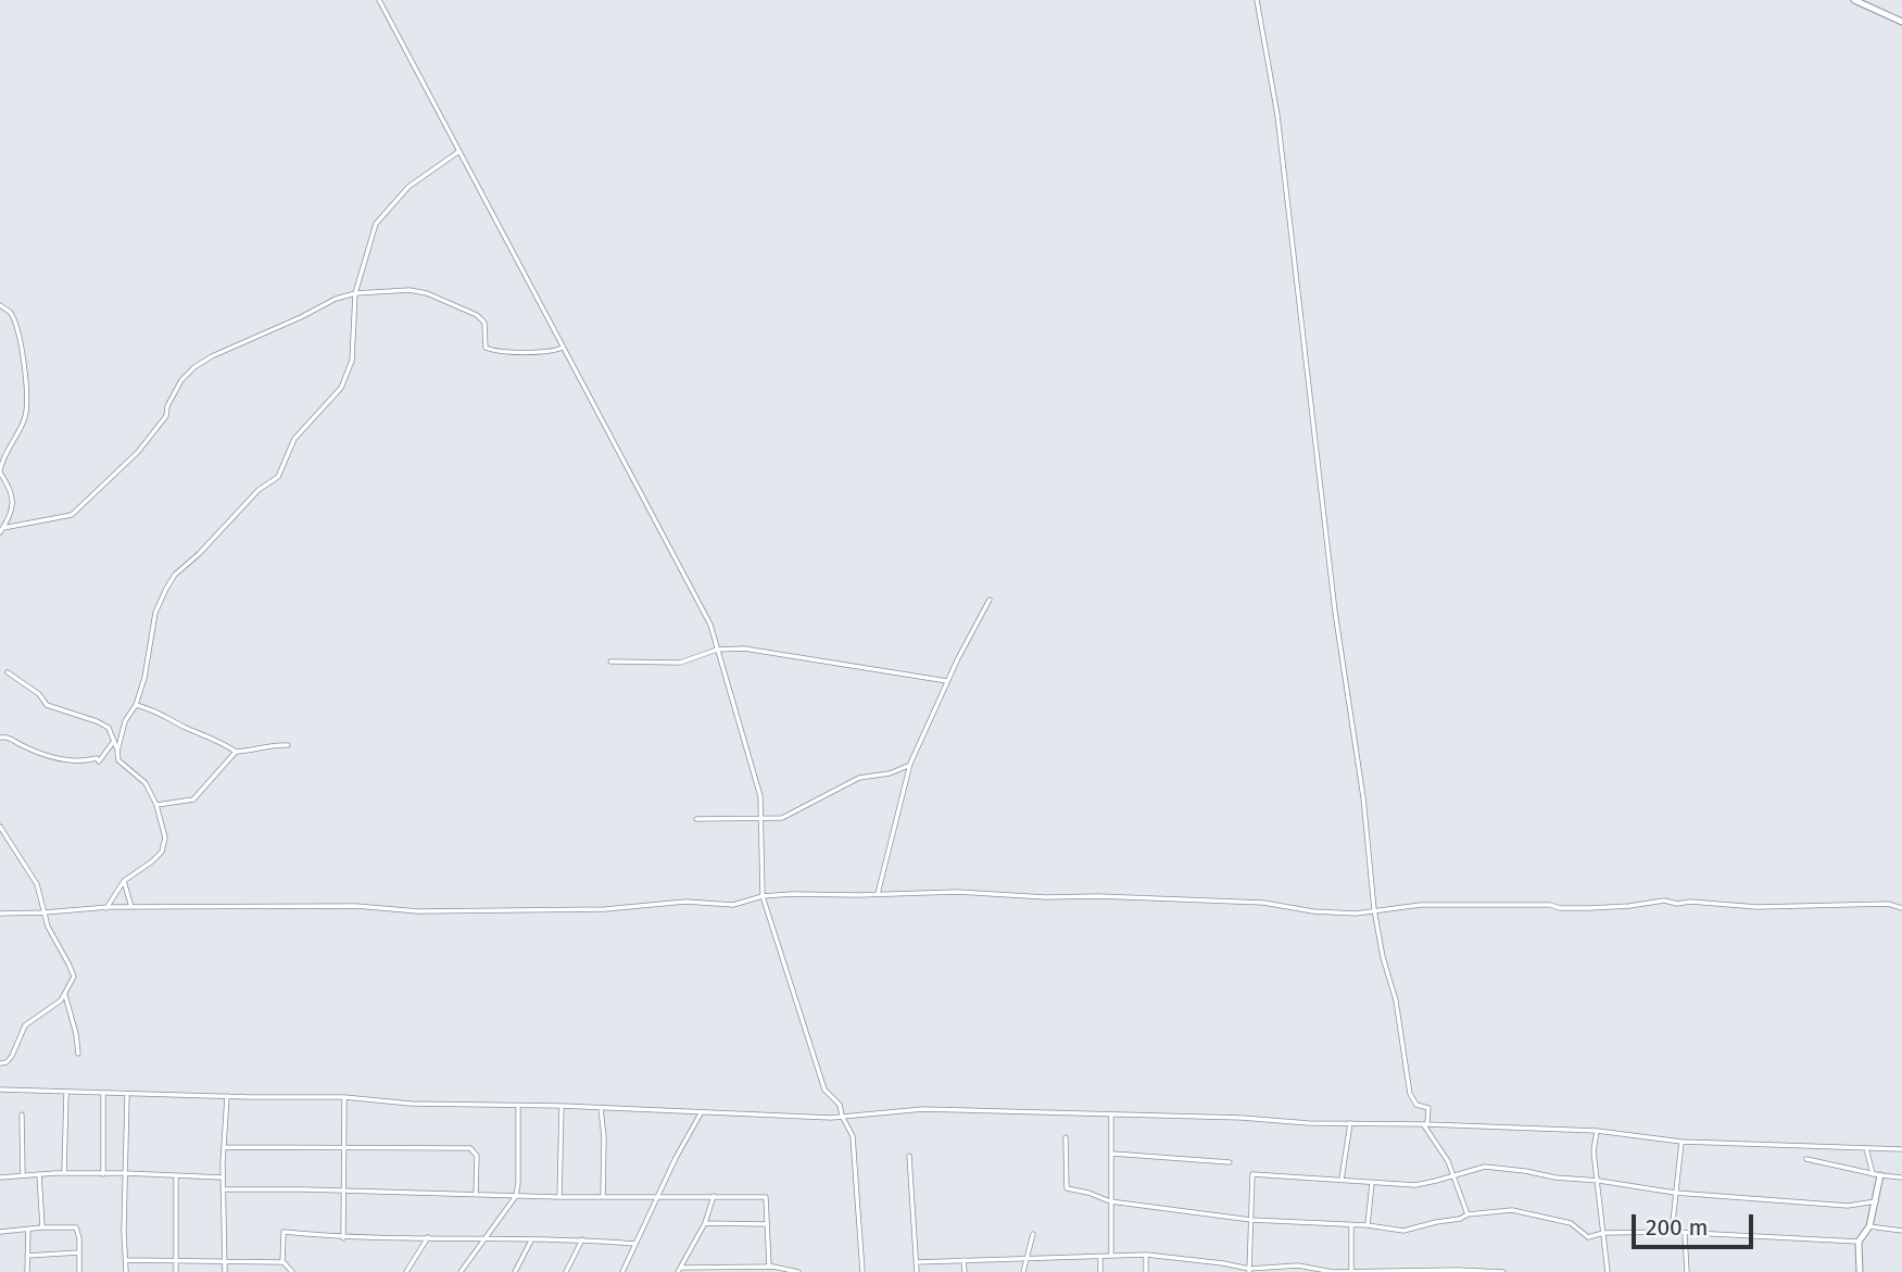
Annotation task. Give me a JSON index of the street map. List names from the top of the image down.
{
  "scale_bar": "200 m"
}
